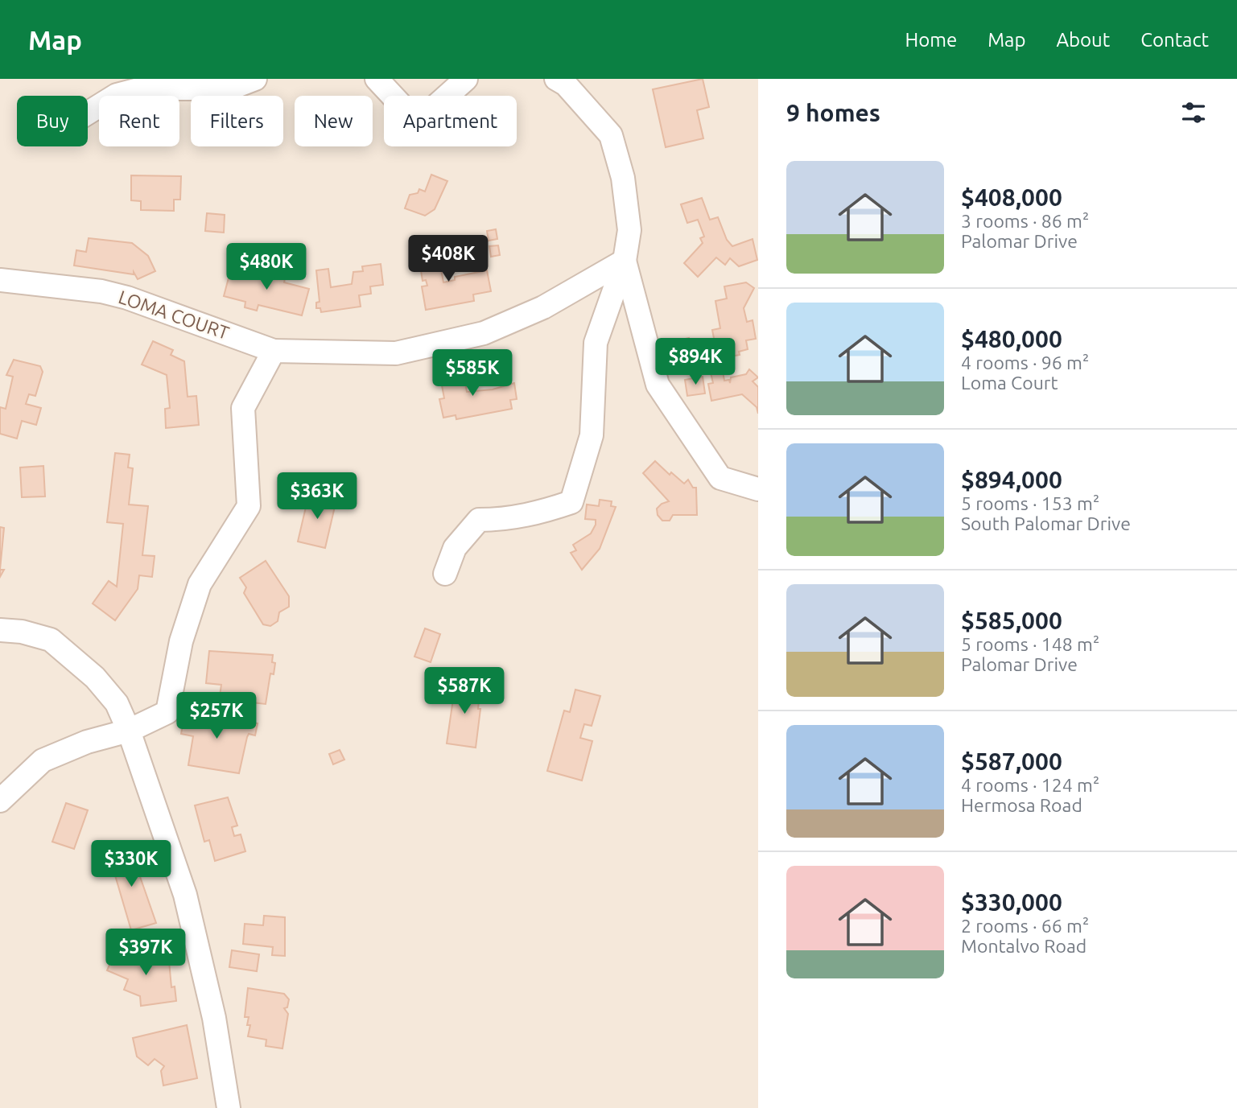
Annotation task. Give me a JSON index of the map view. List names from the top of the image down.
{
  "streets": {
    "street": ["LOMA COURT"]
  },
  "page": {
    "header": "Map",
    "nav": [
      "Home",
      "Map",
      "About",
      "Contact"
    ],
    "heading": "9 homes",
    "chip": [
      "Buy",
      "Rent",
      "Filters",
      "New",
      "Apartment"
    ],
    "list": [
      {
        "name": "$408,000",
        "note": "3 rooms · 86 m² · Palomar Drive"
      },
      {
        "name": "$480,000",
        "note": "4 rooms · 96 m² · Loma Court"
      },
      {
        "name": "$894,000",
        "note": "5 rooms · 153 m² · South Palomar Drive"
      },
      {
        "name": "$585,000",
        "note": "5 rooms · 148 m² · Palomar Drive"
      },
      {
        "name": "$587,000",
        "note": "4 rooms · 124 m² · Hermosa Road"
      },
      {
        "name": "$330,000",
        "note": "2 rooms · 66 m² · Montalvo Road"
      }
    ],
    "price": [
      "$408K",
      "$480K",
      "$894K",
      "$585K",
      "$363K",
      "$587K",
      "$257K",
      "$330K",
      "$397K"
    ]
  }
}
